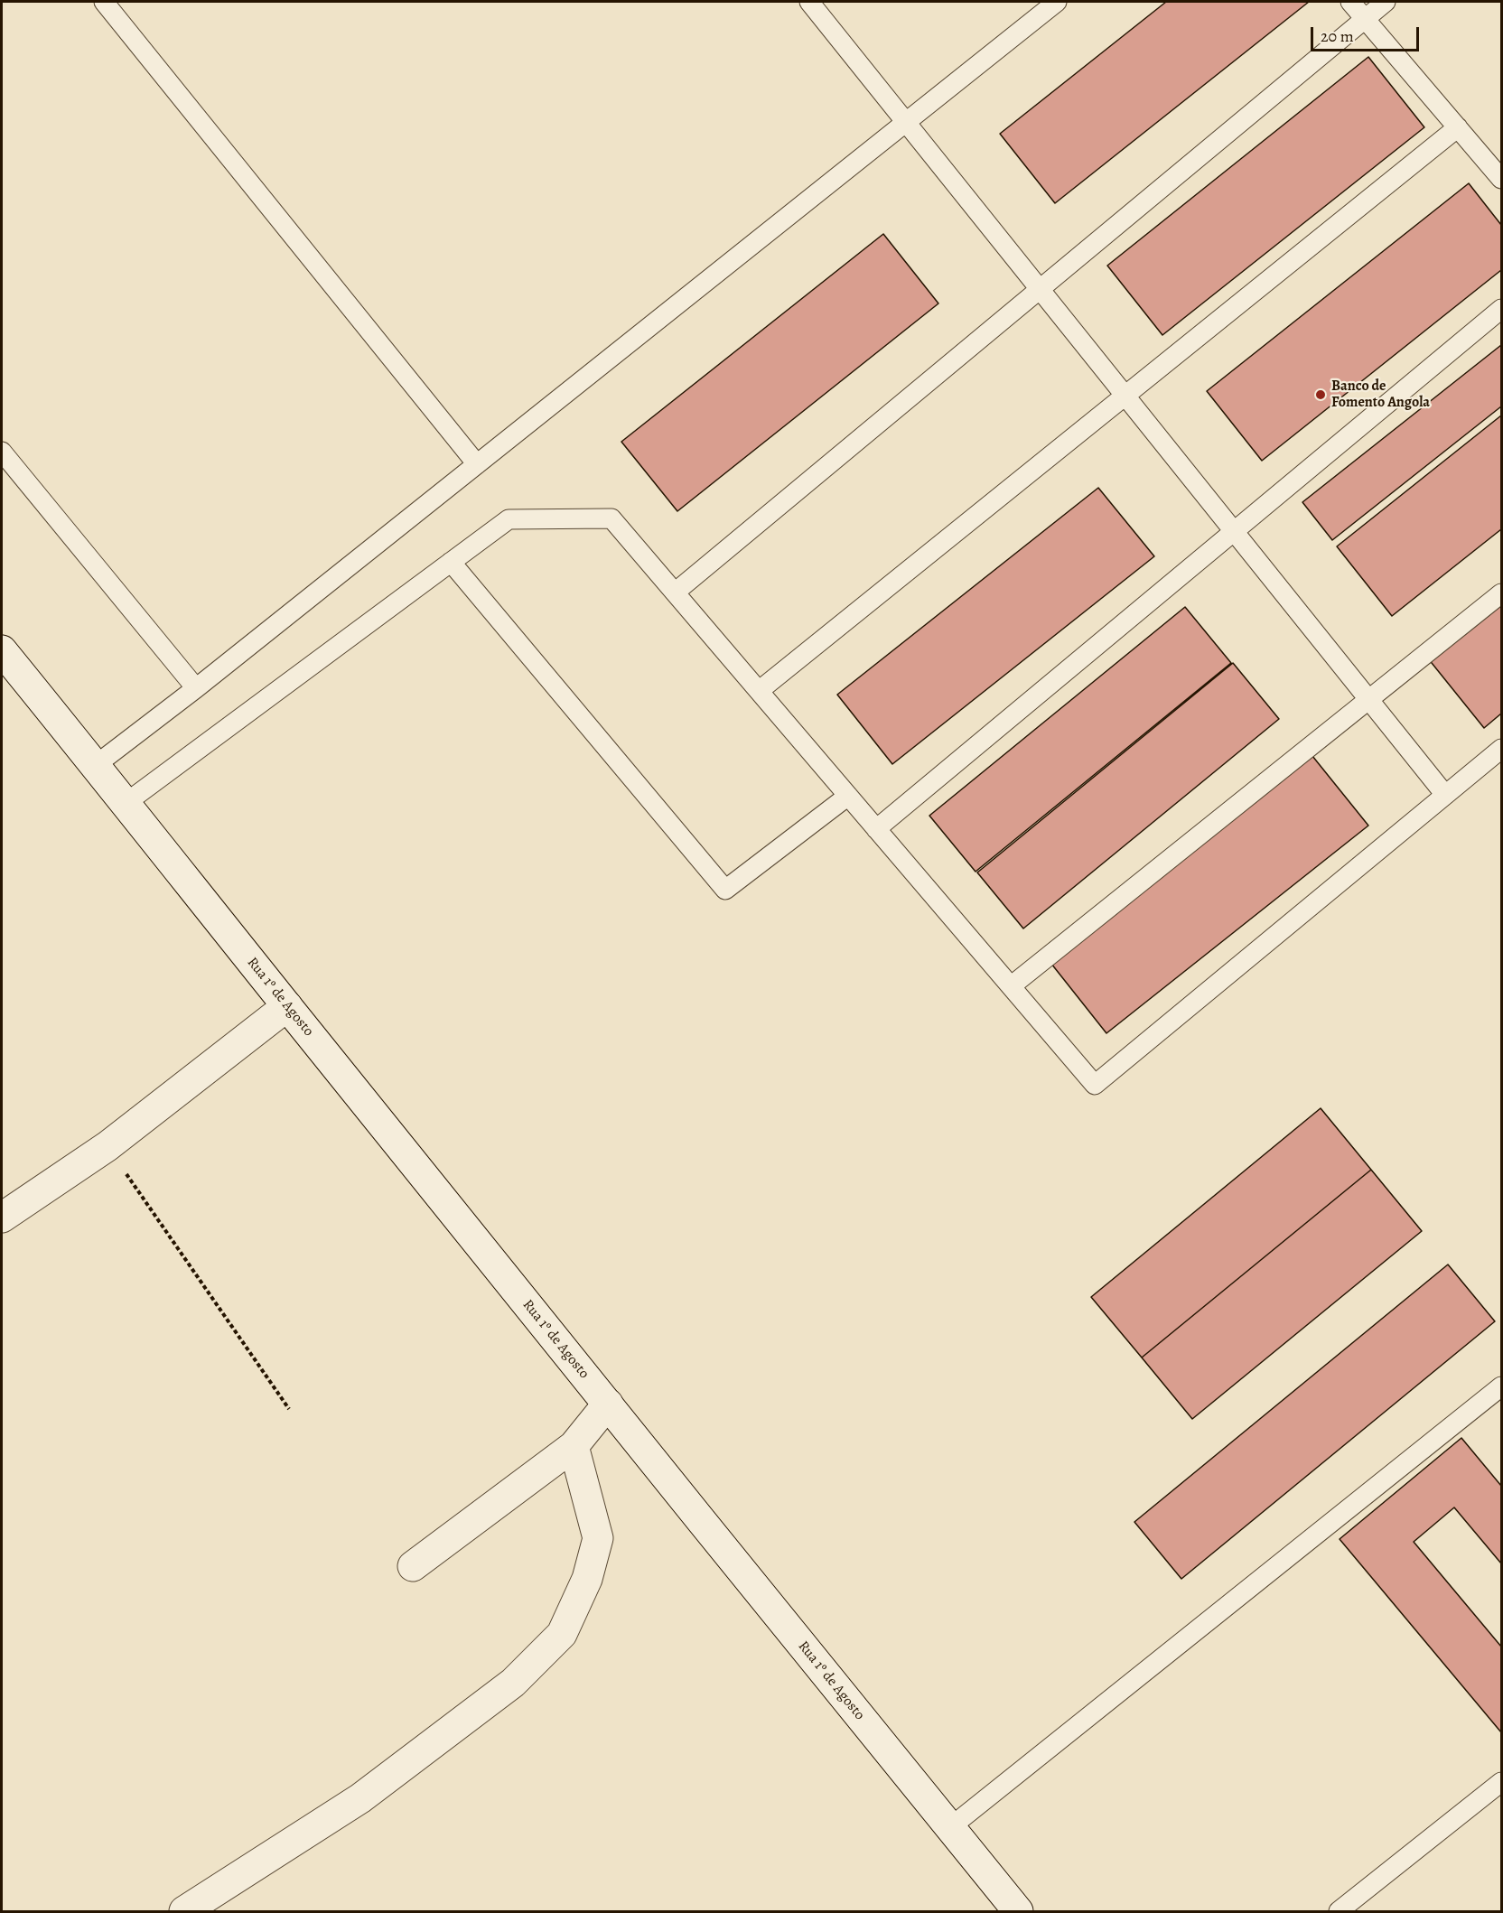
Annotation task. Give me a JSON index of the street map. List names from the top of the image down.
{
  "streets": {
    "main road": ["Rua 1º de Agosto"]
  },
  "places": ["Banco de Fomento Angola"],
  "scale_bar": "20 m"
}
